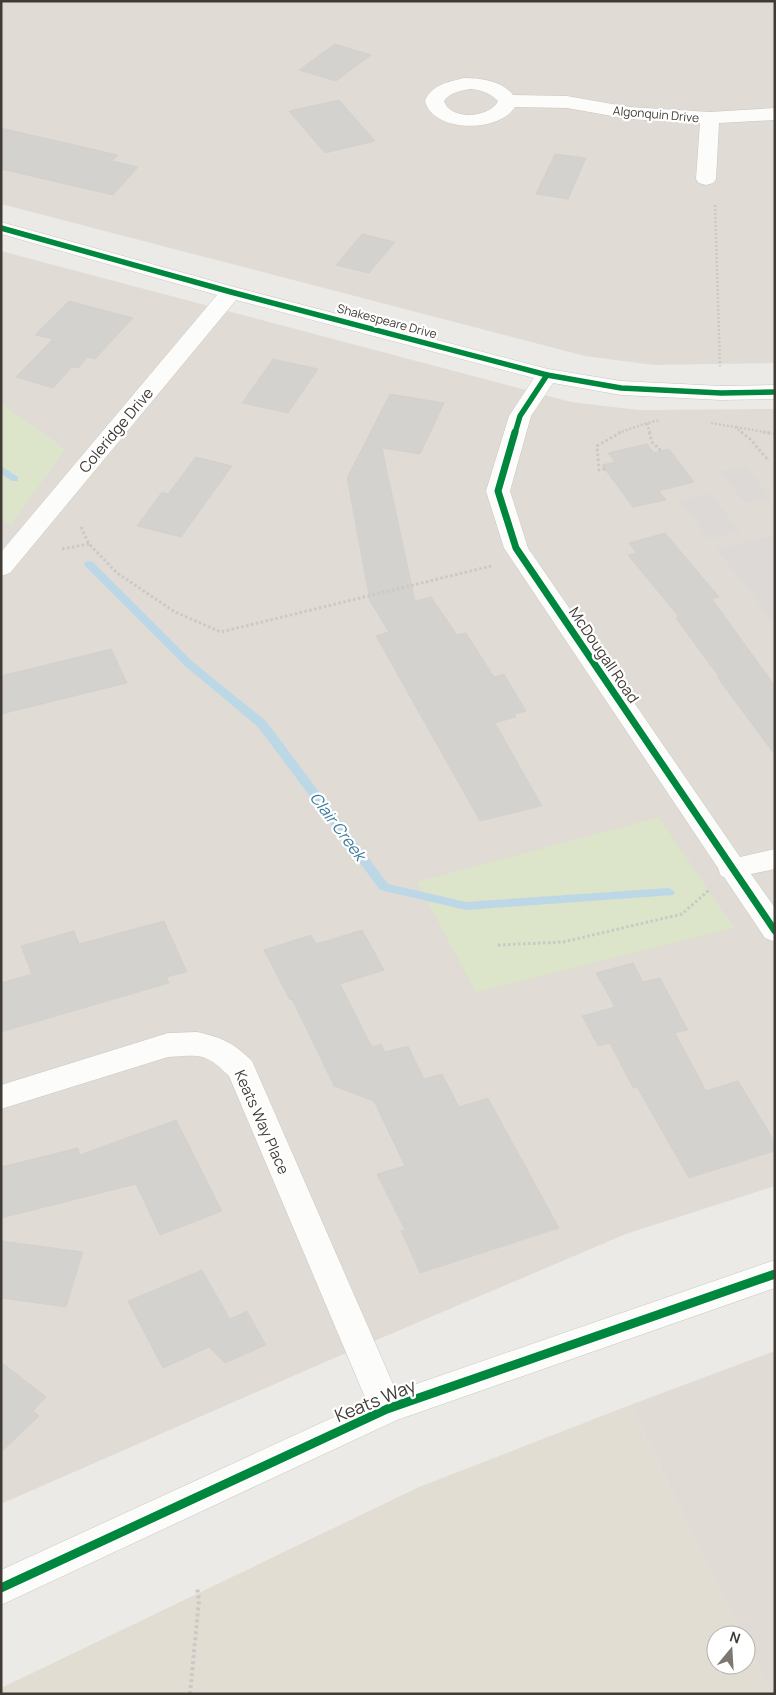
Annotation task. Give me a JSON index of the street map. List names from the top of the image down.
{
  "streets": {
    "street": [
      "Algonquin Drive",
      "Shakespeare Drive",
      "Coleridge Drive",
      "McDougall Road",
      "Keats Way Place",
      "Keats Way"
    ]
  },
  "crossings": [
    ["Shakespeare Drive", "Coleridge Drive"],
    ["Shakespeare Drive", "McDougall Road"],
    ["Keats Way Place", "Keats Way"]
  ],
  "water": ["Clair Creek"],
  "north": "top"
}
